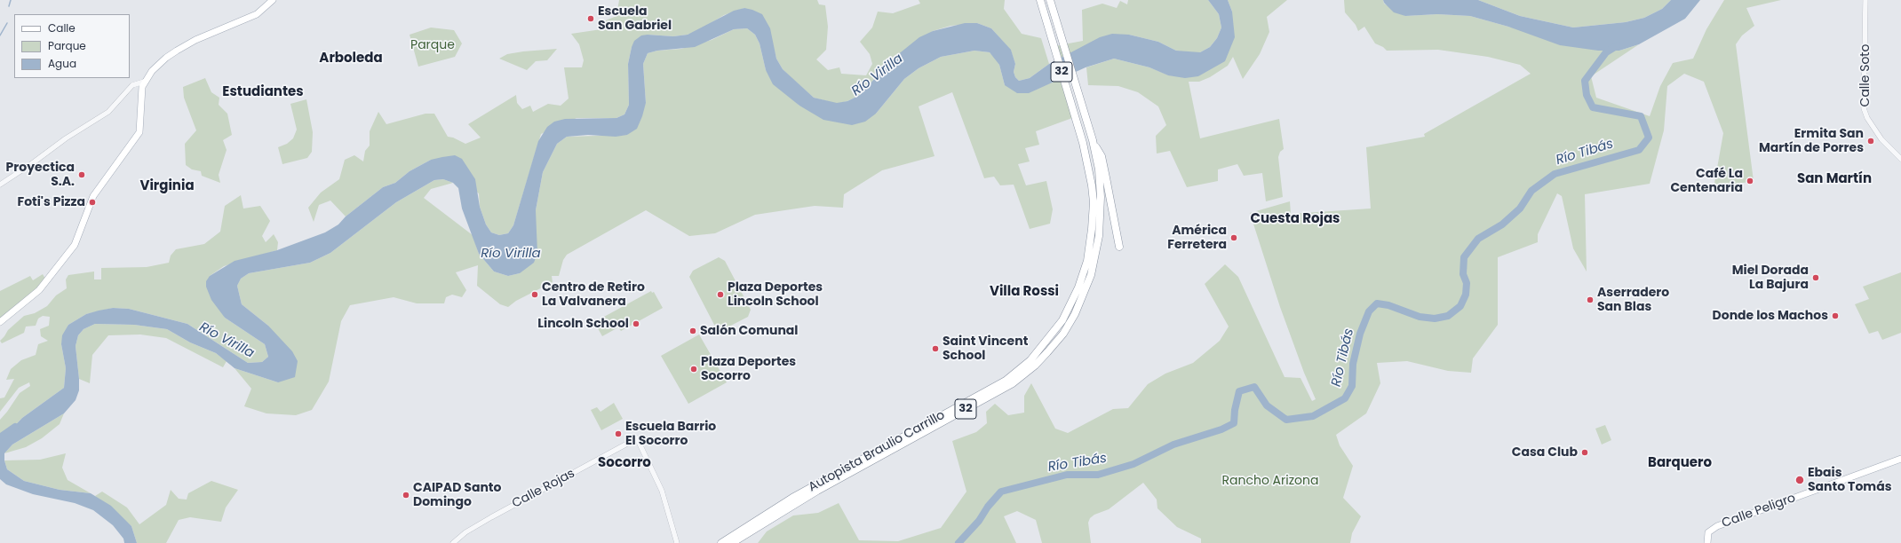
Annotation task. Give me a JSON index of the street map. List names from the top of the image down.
{
  "streets": {
    "highway": ["32", "Autopista Braulio Carrillo"],
    "main road": ["Calle Peligro"],
    "street": ["Calle Soto", "Calle Rojas"]
  },
  "districts": [
    "Arboleda",
    "Estudiantes",
    "San Martín",
    "Virginia",
    "Cuesta Rojas",
    "Villa Rossi",
    "Socorro",
    "Barquero"
  ],
  "water": ["Río Virilla", "Río Tibás"],
  "parks": ["Parque", "Rancho Arizona"],
  "places": [
    "Escuela San Gabriel",
    "Ermita San Martín de Porres",
    "Proyectica S.A.",
    "Café La Centenaria",
    "Foti's Pizza",
    "América Ferretera",
    "Miel Dorada La Bajura",
    "Centro de Retiro La Valvanera",
    "Plaza Deportes Lincoln School",
    "Aserradero San Blas",
    "Donde los Machos",
    "Lincoln School",
    "Salón Comunal",
    "Saint Vincent School",
    "Plaza Deportes Socorro",
    "Escuela Barrio El Socorro",
    "Casa Club",
    "Ebais Santo Tomás",
    "CAIPAD Santo Domingo"
  ],
  "legend": ["Calle", "Parque", "Agua"]
}
